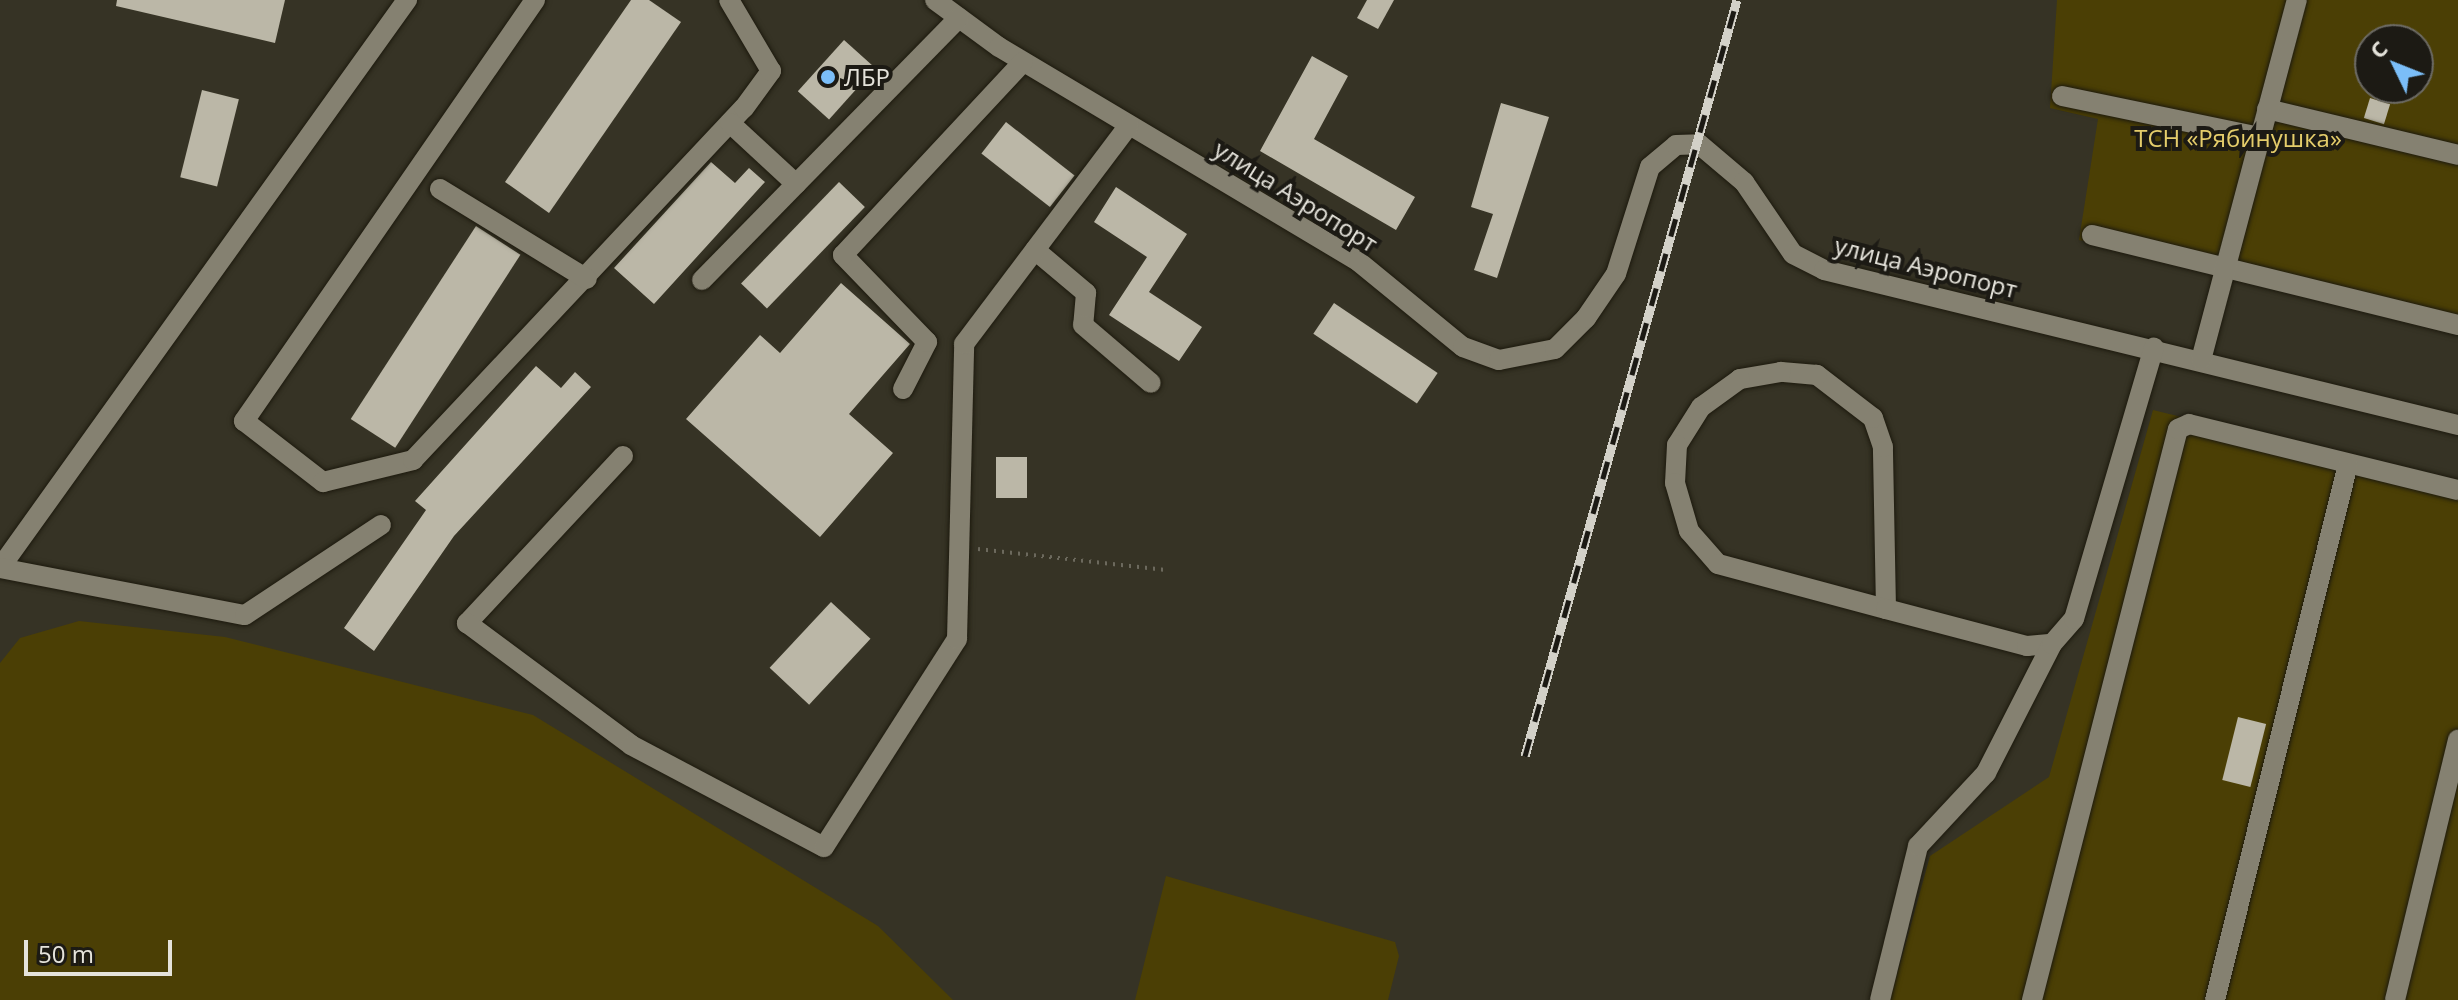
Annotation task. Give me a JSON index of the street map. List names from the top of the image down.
{
  "streets": {
    "street": ["улица Аэропорт"]
  },
  "parks": ["ТСН «Рябинушка»"],
  "places": ["ЛБР"],
  "scale_bar": "50 m",
  "north": "top left"
}
